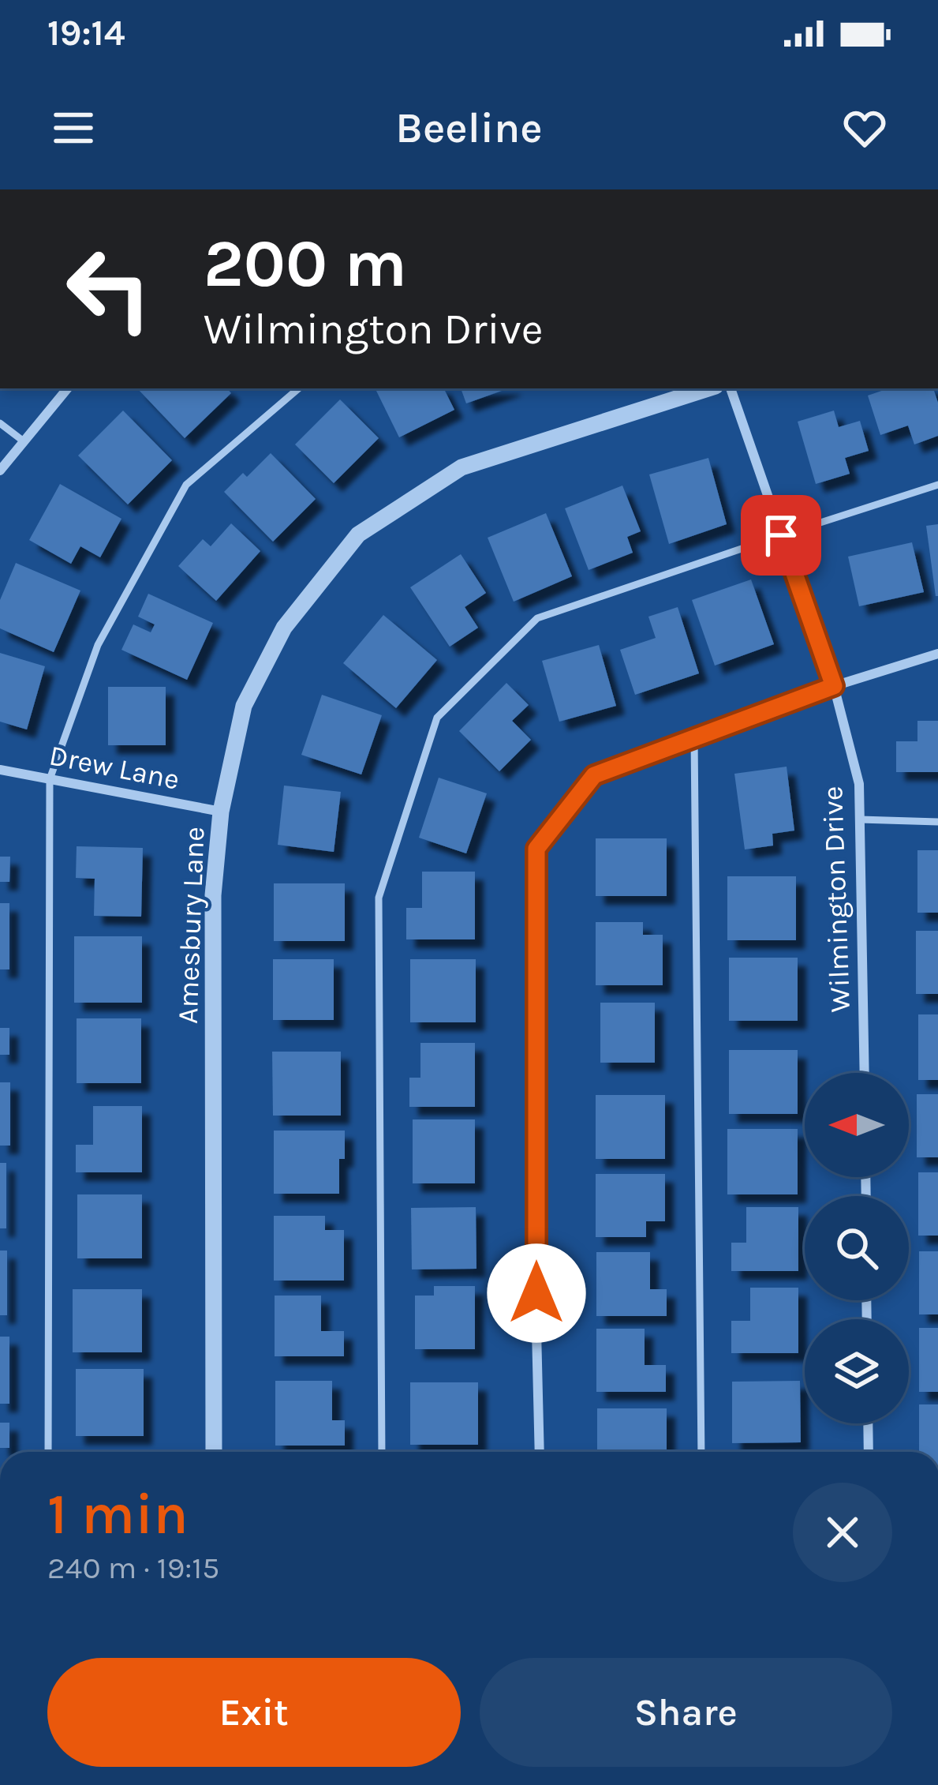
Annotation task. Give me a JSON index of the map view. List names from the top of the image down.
{
  "streets": {
    "street": ["Drew Lane", "Wilmington Drive", "Amesbury Lane"]
  },
  "crossings": [
    ["Drew Lane", "Amesbury Lane"]
  ],
  "north": "left",
  "page": {
    "status": "19:14",
    "header": "Beeline",
    "turn": ["200 m", "Wilmington Drive"],
    "heading": ["1 min", "240 m · 19:15"],
    "buttons": ["Exit", "Share"]
  }
}
